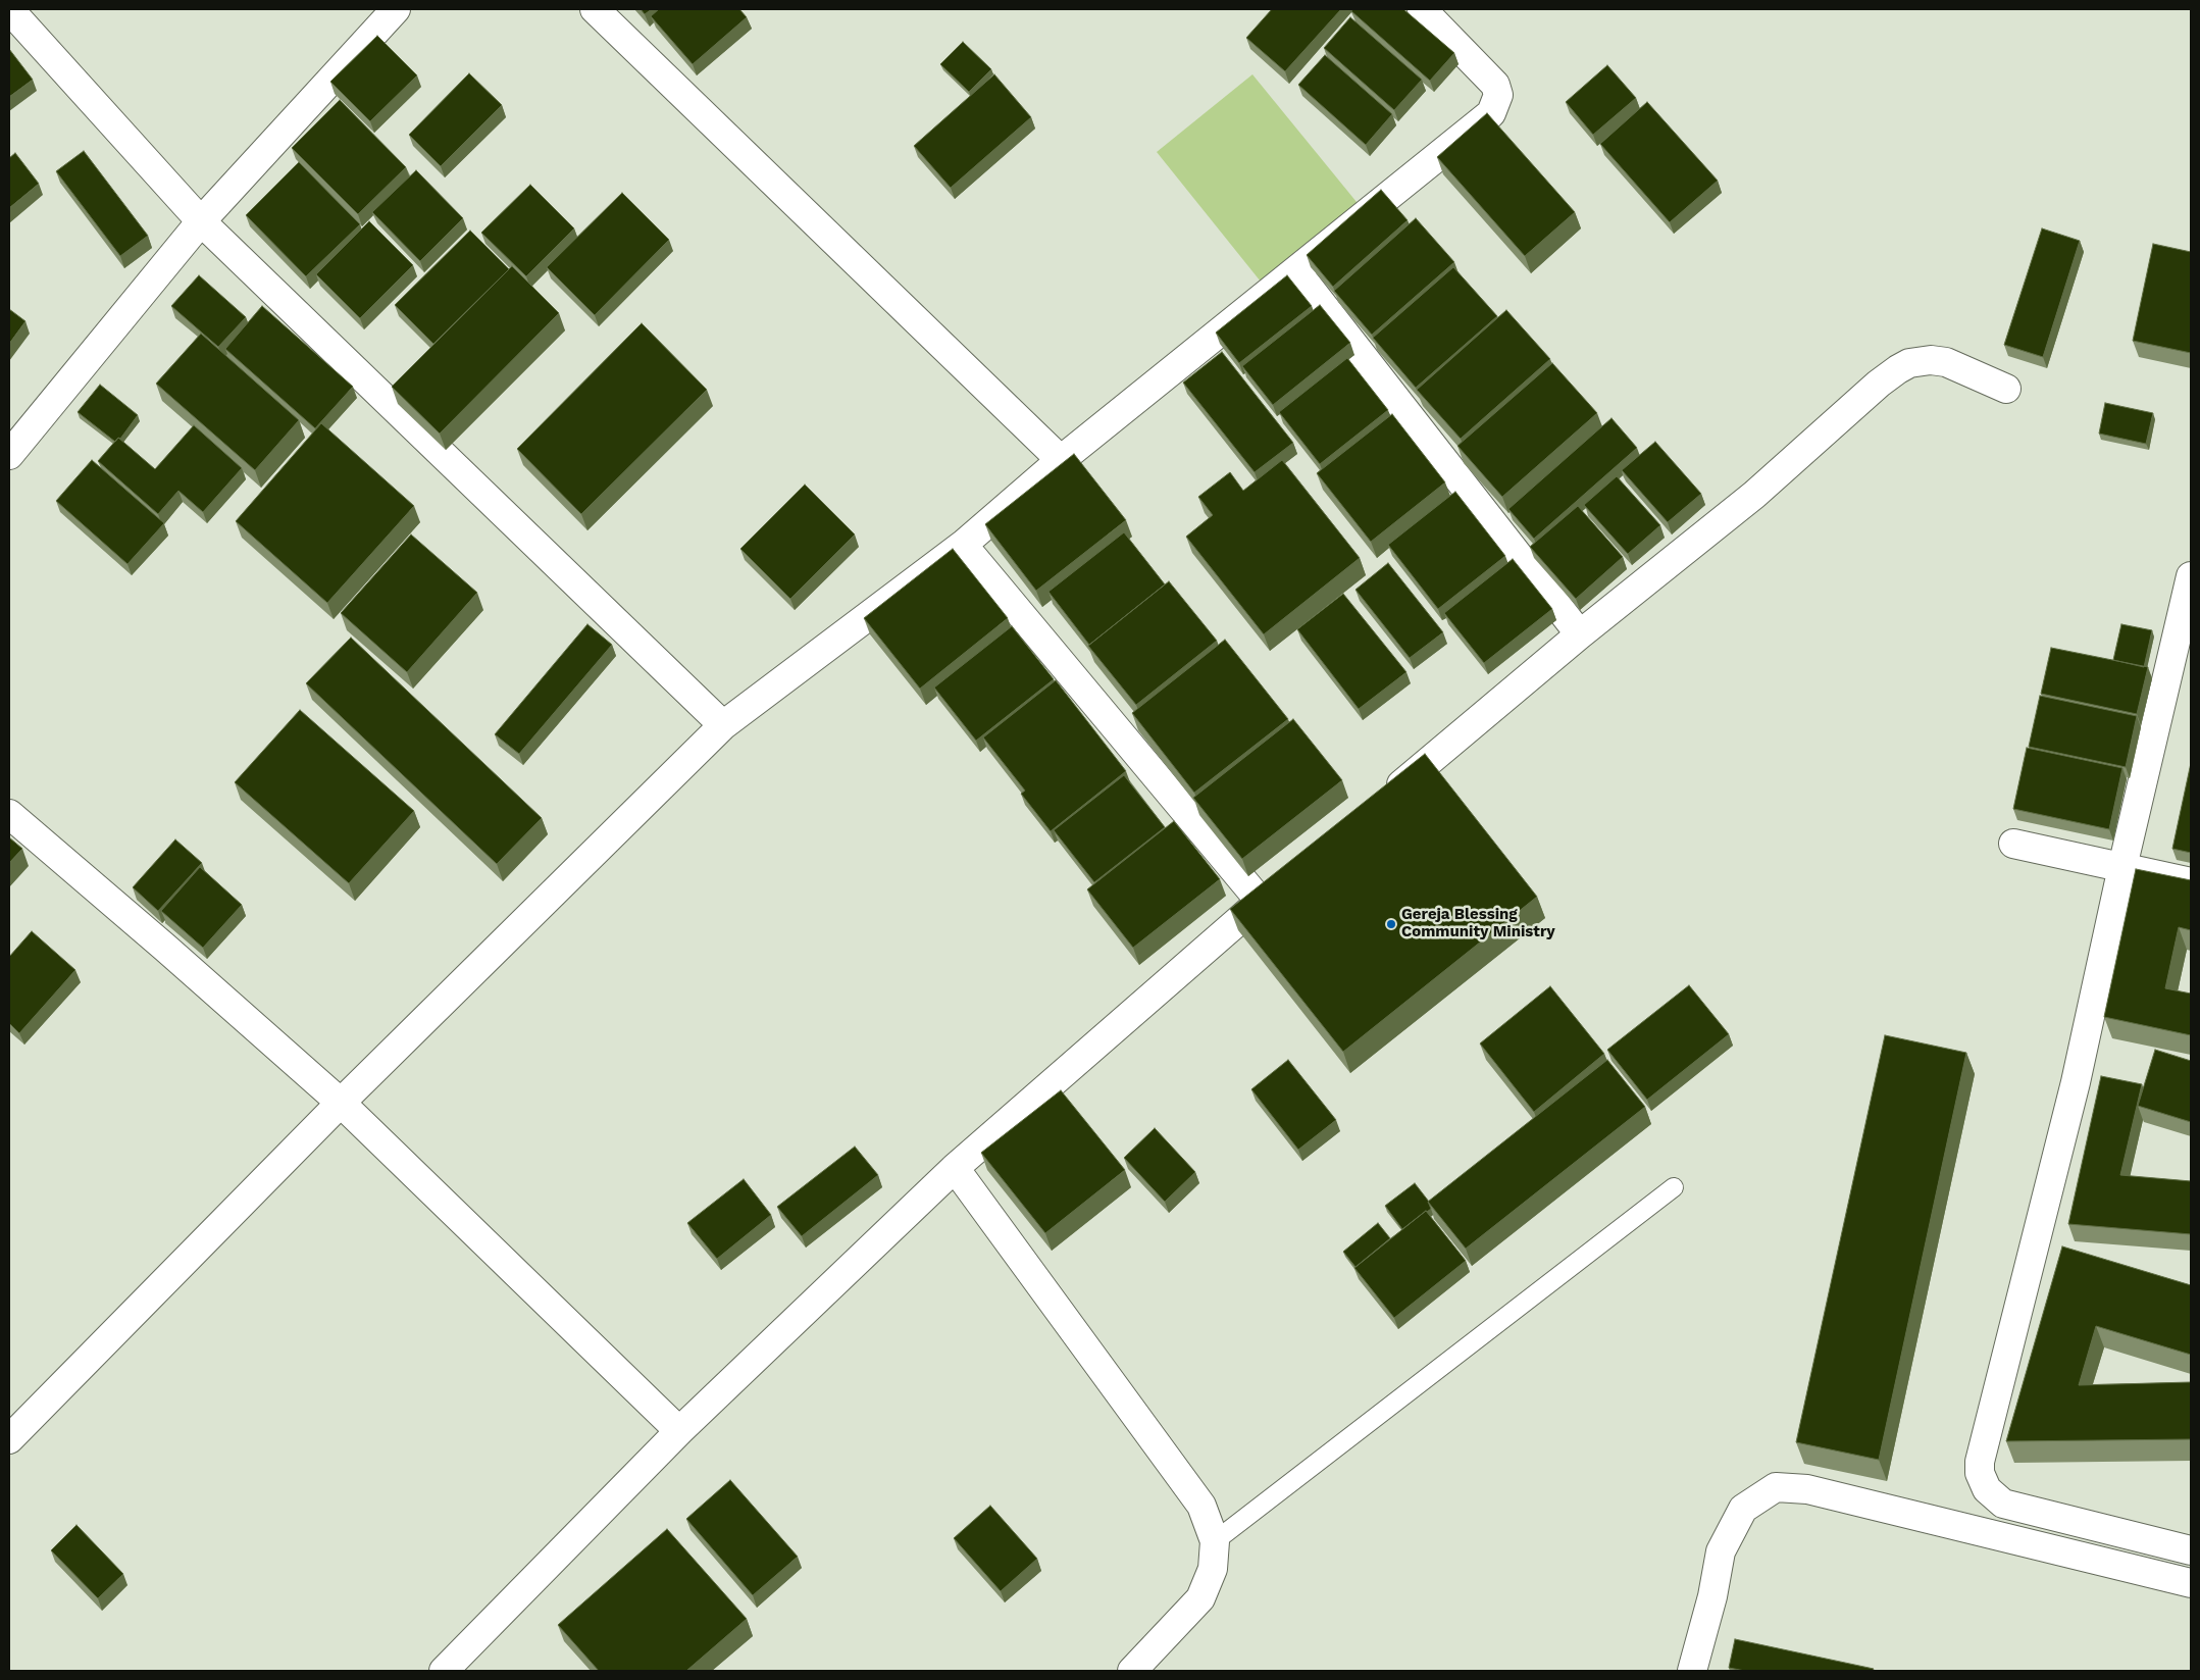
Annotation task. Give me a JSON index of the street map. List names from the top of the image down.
{
  "places": ["Gereja Blessing Community Ministry"]
}
